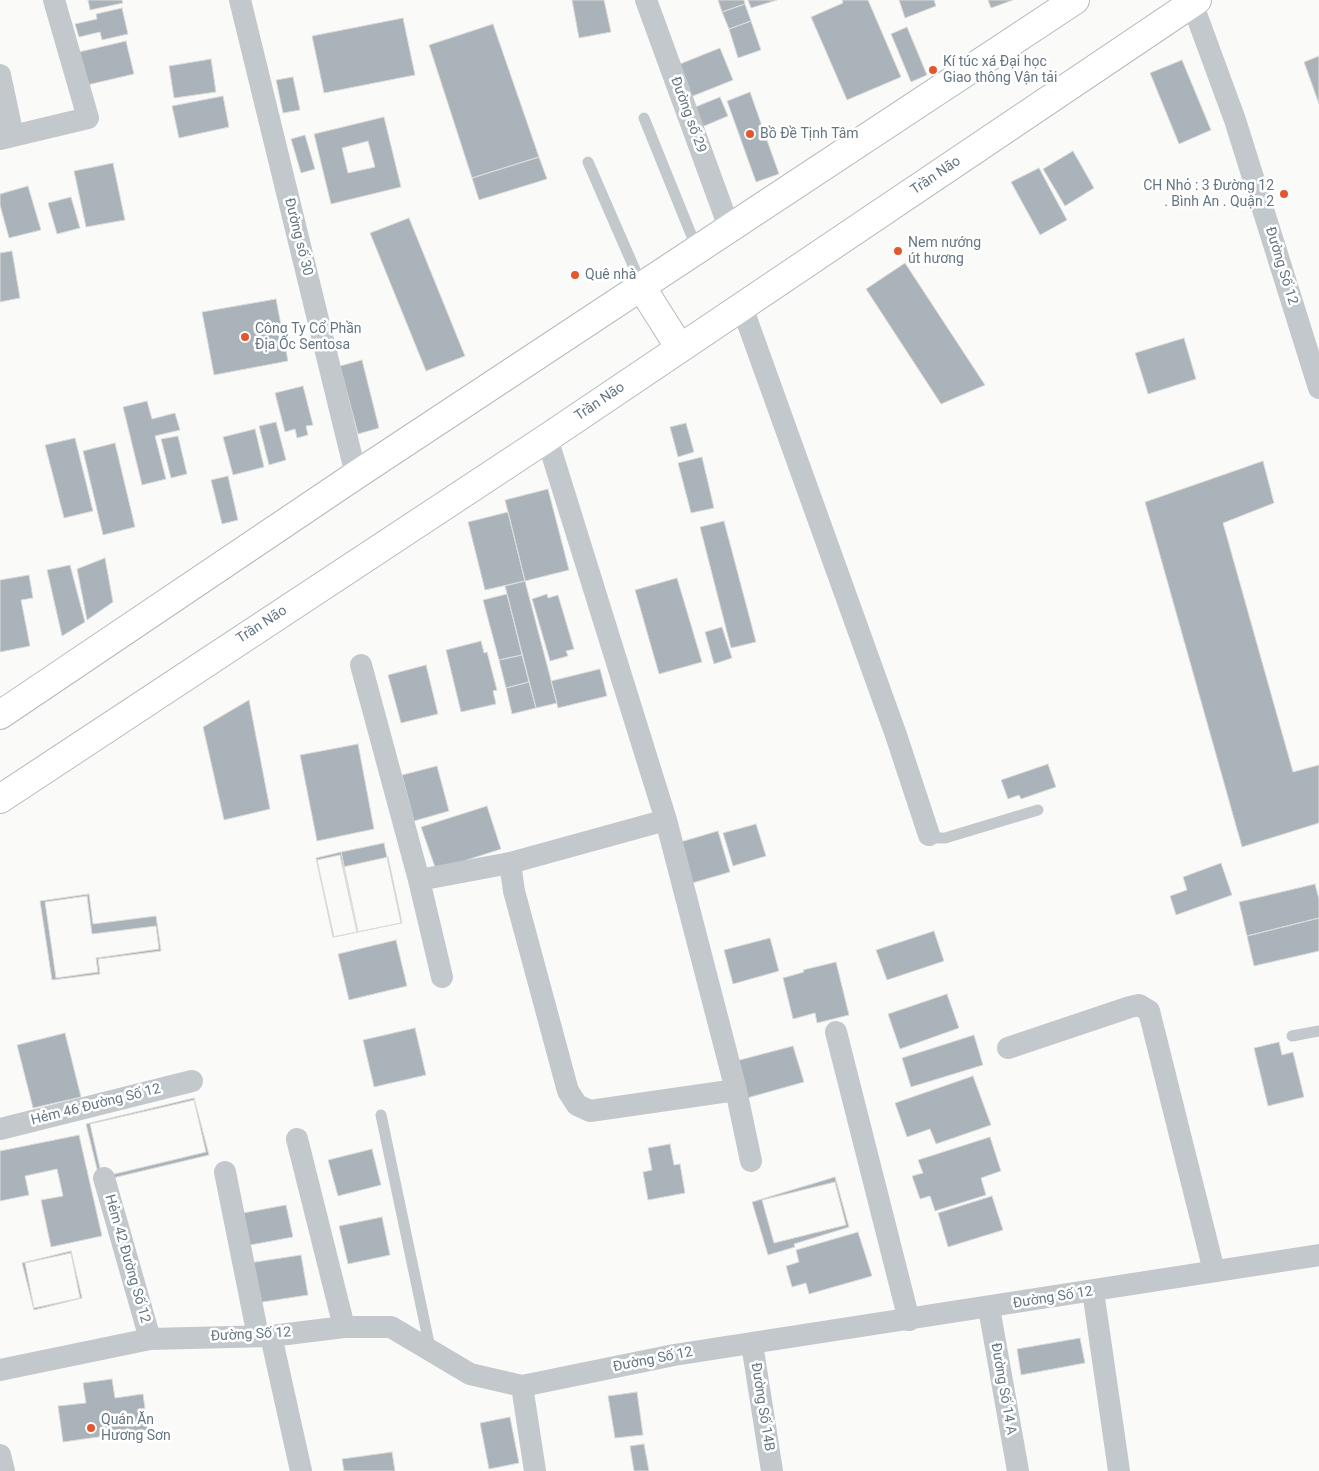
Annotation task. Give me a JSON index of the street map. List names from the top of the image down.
{
  "streets": {
    "main road": ["Trần Não"],
    "street": [
      "Đường số 29",
      "Đường số 30",
      "Đường Số 12",
      "Hẻm 46 Đường Số 12",
      "Hẻm 42 Đường Số 12",
      "Đường Số 14 A",
      "Đường Số 14B"
    ]
  },
  "crossings": [
    ["Trần Não", "Đường Số 12"],
    ["Đường Số 12", "Hẻm 42 Đường Số 12"],
    ["Đường Số 12", "Đường Số 14 A"],
    ["Đường Số 12", "Đường Số 14B"]
  ],
  "places": [
    "Kí túc xá Đại học Giao thông Vận tải",
    "Bồ Đề Tịnh Tâm",
    "CH Nhỏ : 3 Đường 12 . Bình An . Quận 2",
    "Nem nướng út hương",
    "Quê nhà",
    "Công Ty Cổ Phần Địa Ốc Sentosa",
    "Quán Ăn Hương Sơn"
  ]
}
